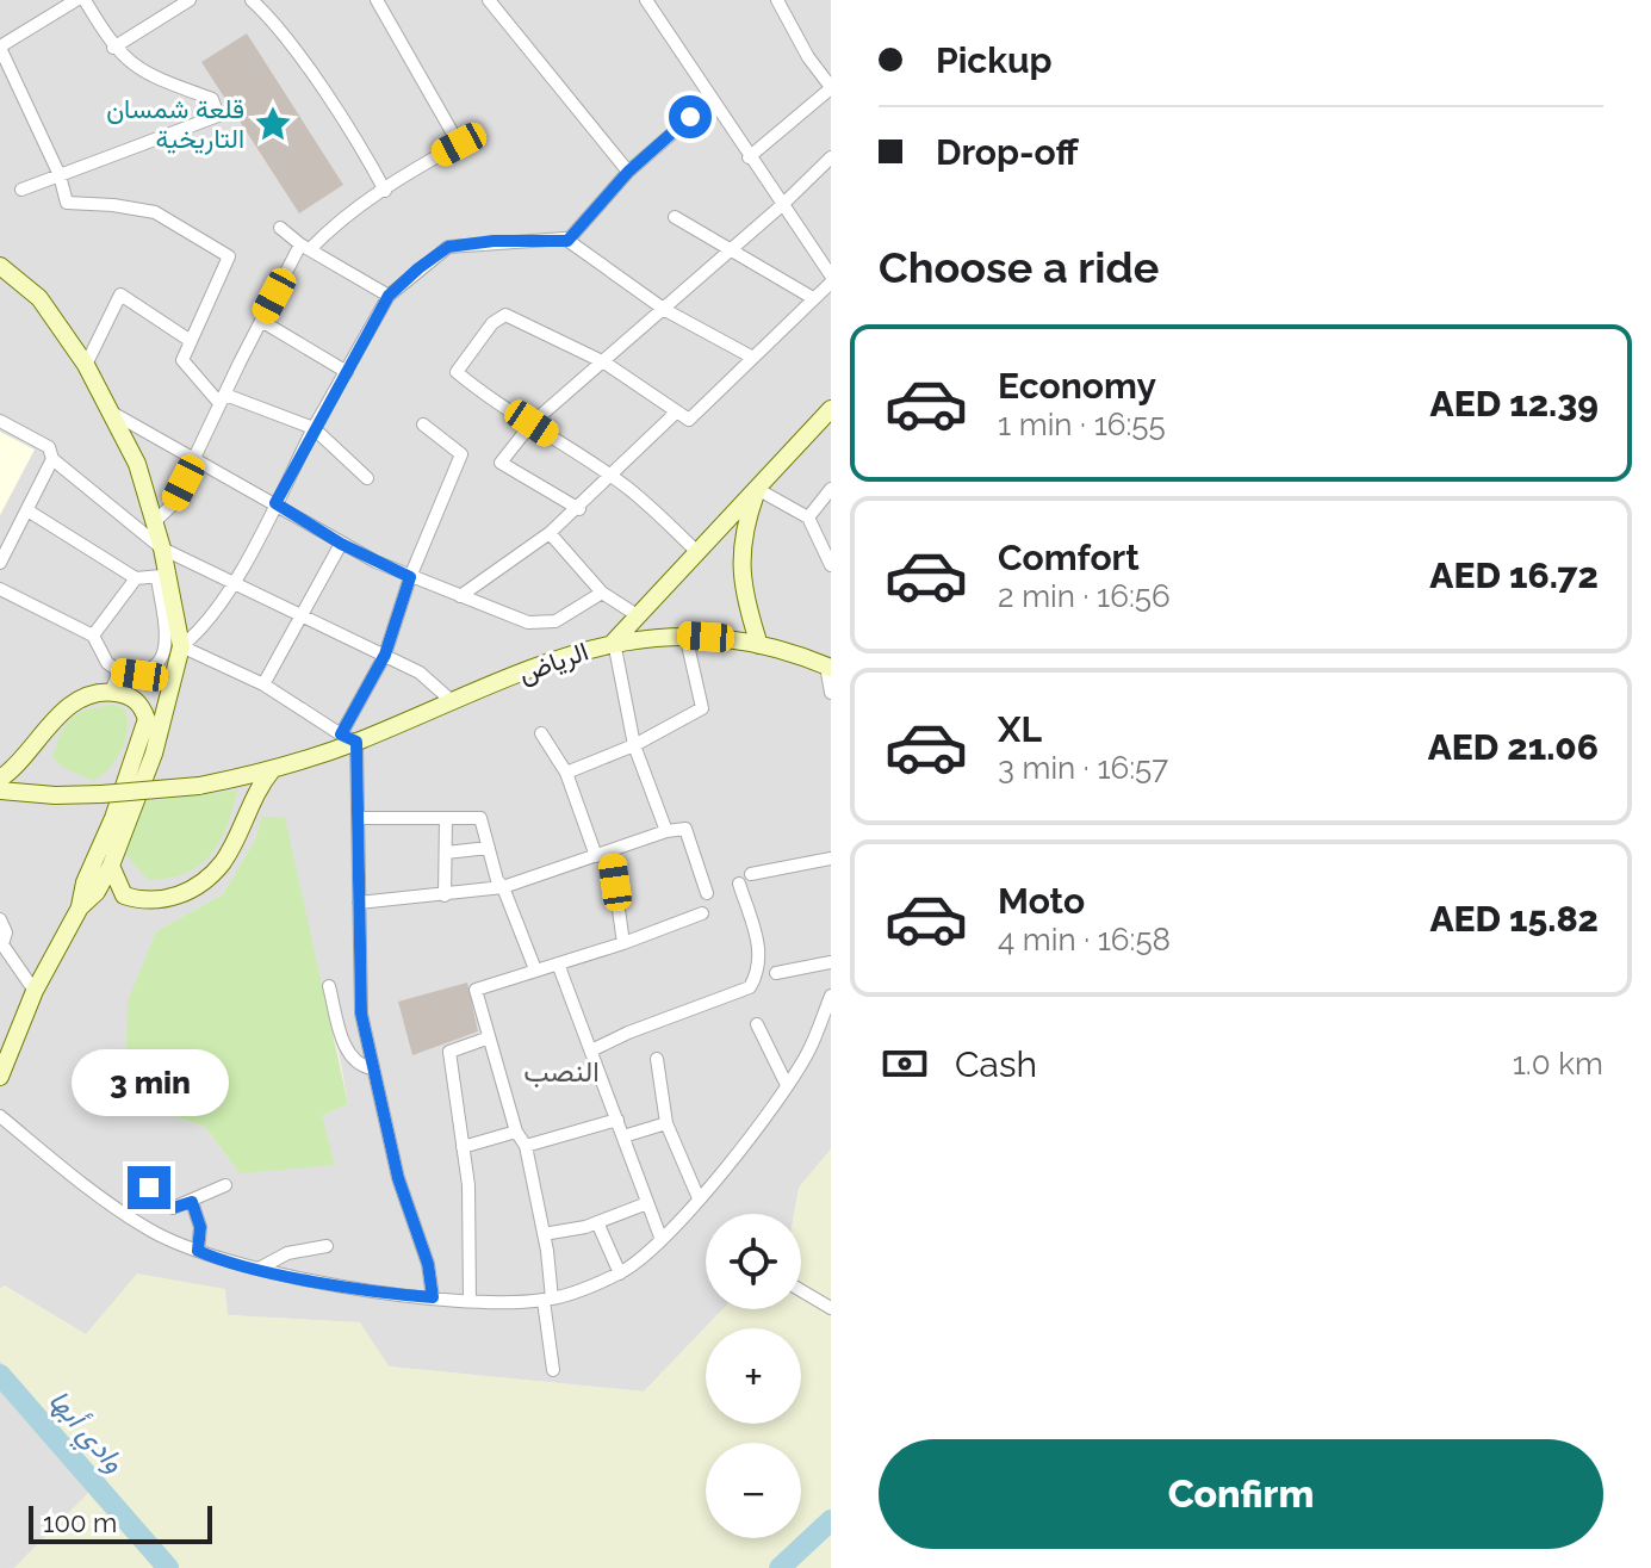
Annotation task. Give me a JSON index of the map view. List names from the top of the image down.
{
  "streets": {
    "street": ["الرياض"]
  },
  "districts": ["النصب"],
  "water": ["وادي أبها"],
  "places": {
    "place": ["قلعة شمسان التاريخية"]
  },
  "scale_bar": "100 m",
  "page": {
    "banner": ["Pickup", "Drop-off"],
    "heading": "Choose a ride",
    "list": [
      {
        "name": "Economy",
        "note": "1 min · 16:55",
        "value": "AED 12.39"
      },
      {
        "name": "Comfort",
        "note": "2 min · 16:56",
        "value": "AED 16.72"
      },
      {
        "name": "XL",
        "note": "3 min · 16:57",
        "value": "AED 21.06"
      },
      {
        "name": "Moto",
        "note": "4 min · 16:58",
        "value": "AED 15.82"
      }
    ],
    "pay": ["Cash", "1.0 km"],
    "bubble": "3 min",
    "map_buttons": ["+", "−"],
    "buttons": "Confirm",
    "scale": "100 m"
  }
}
